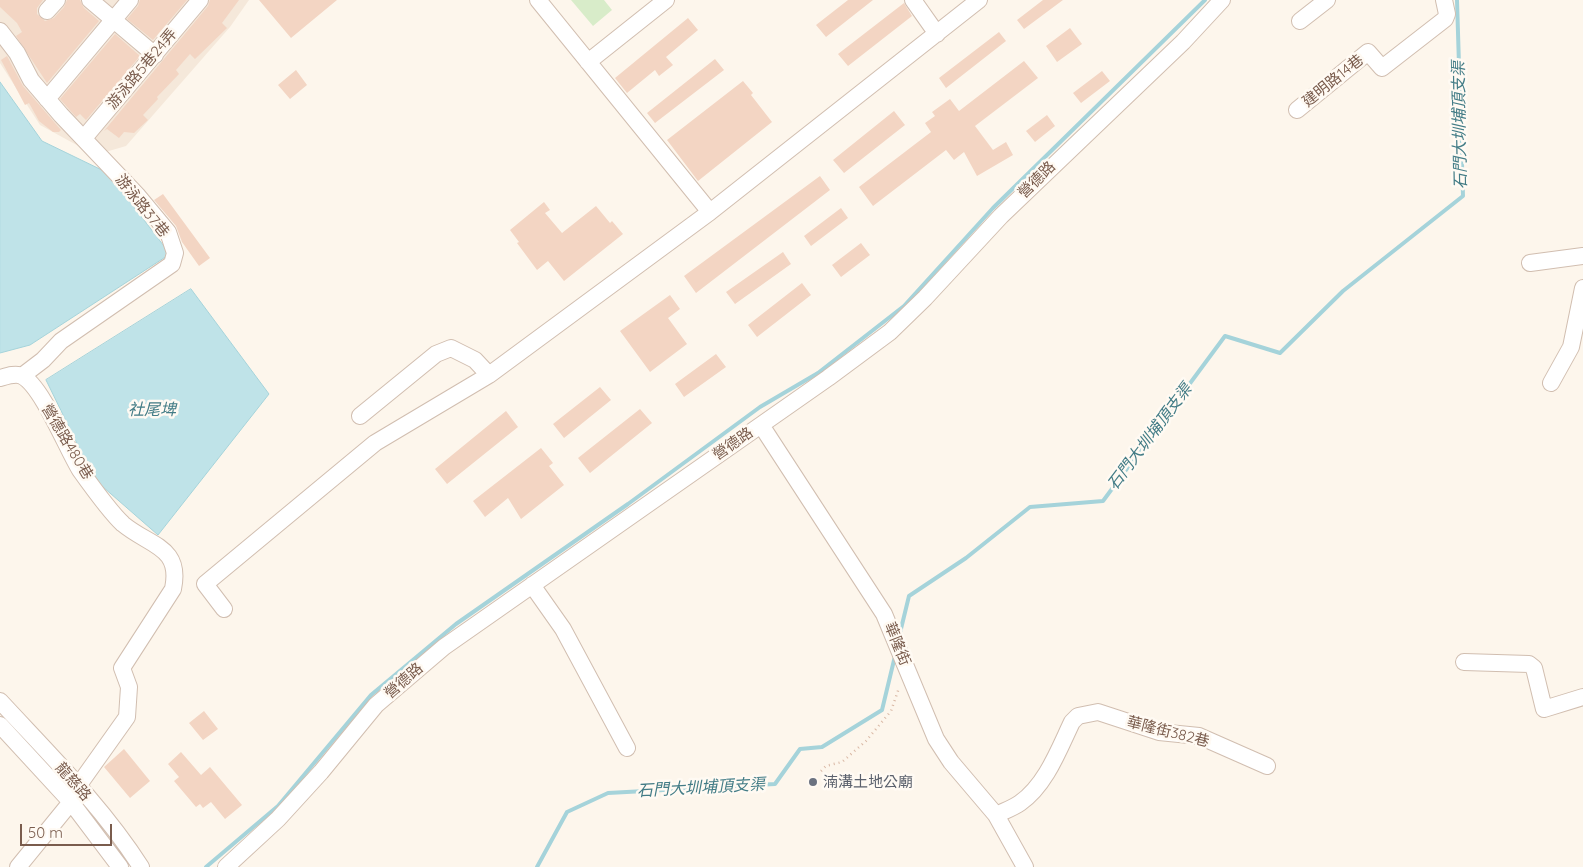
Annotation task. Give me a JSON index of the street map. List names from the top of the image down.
{
  "streets": {
    "street": [
      "游泳路5巷24弄",
      "建明路14巷",
      "營德路",
      "游泳路37巷",
      "營德路480巷",
      "華隆街",
      "華隆街382巷",
      "龍慈路"
    ]
  },
  "crossings": [
    ["游泳路5巷24弄", "游泳路37巷"],
    ["營德路", "華隆街"],
    ["游泳路37巷", "營德路480巷"],
    ["營德路480巷", "龍慈路"],
    ["華隆街", "華隆街382巷"]
  ],
  "water": ["石門大圳埔頂支渠", "社尾埤"],
  "places": ["湳溝土地公廟"],
  "scale_bar": "50 m"
}
